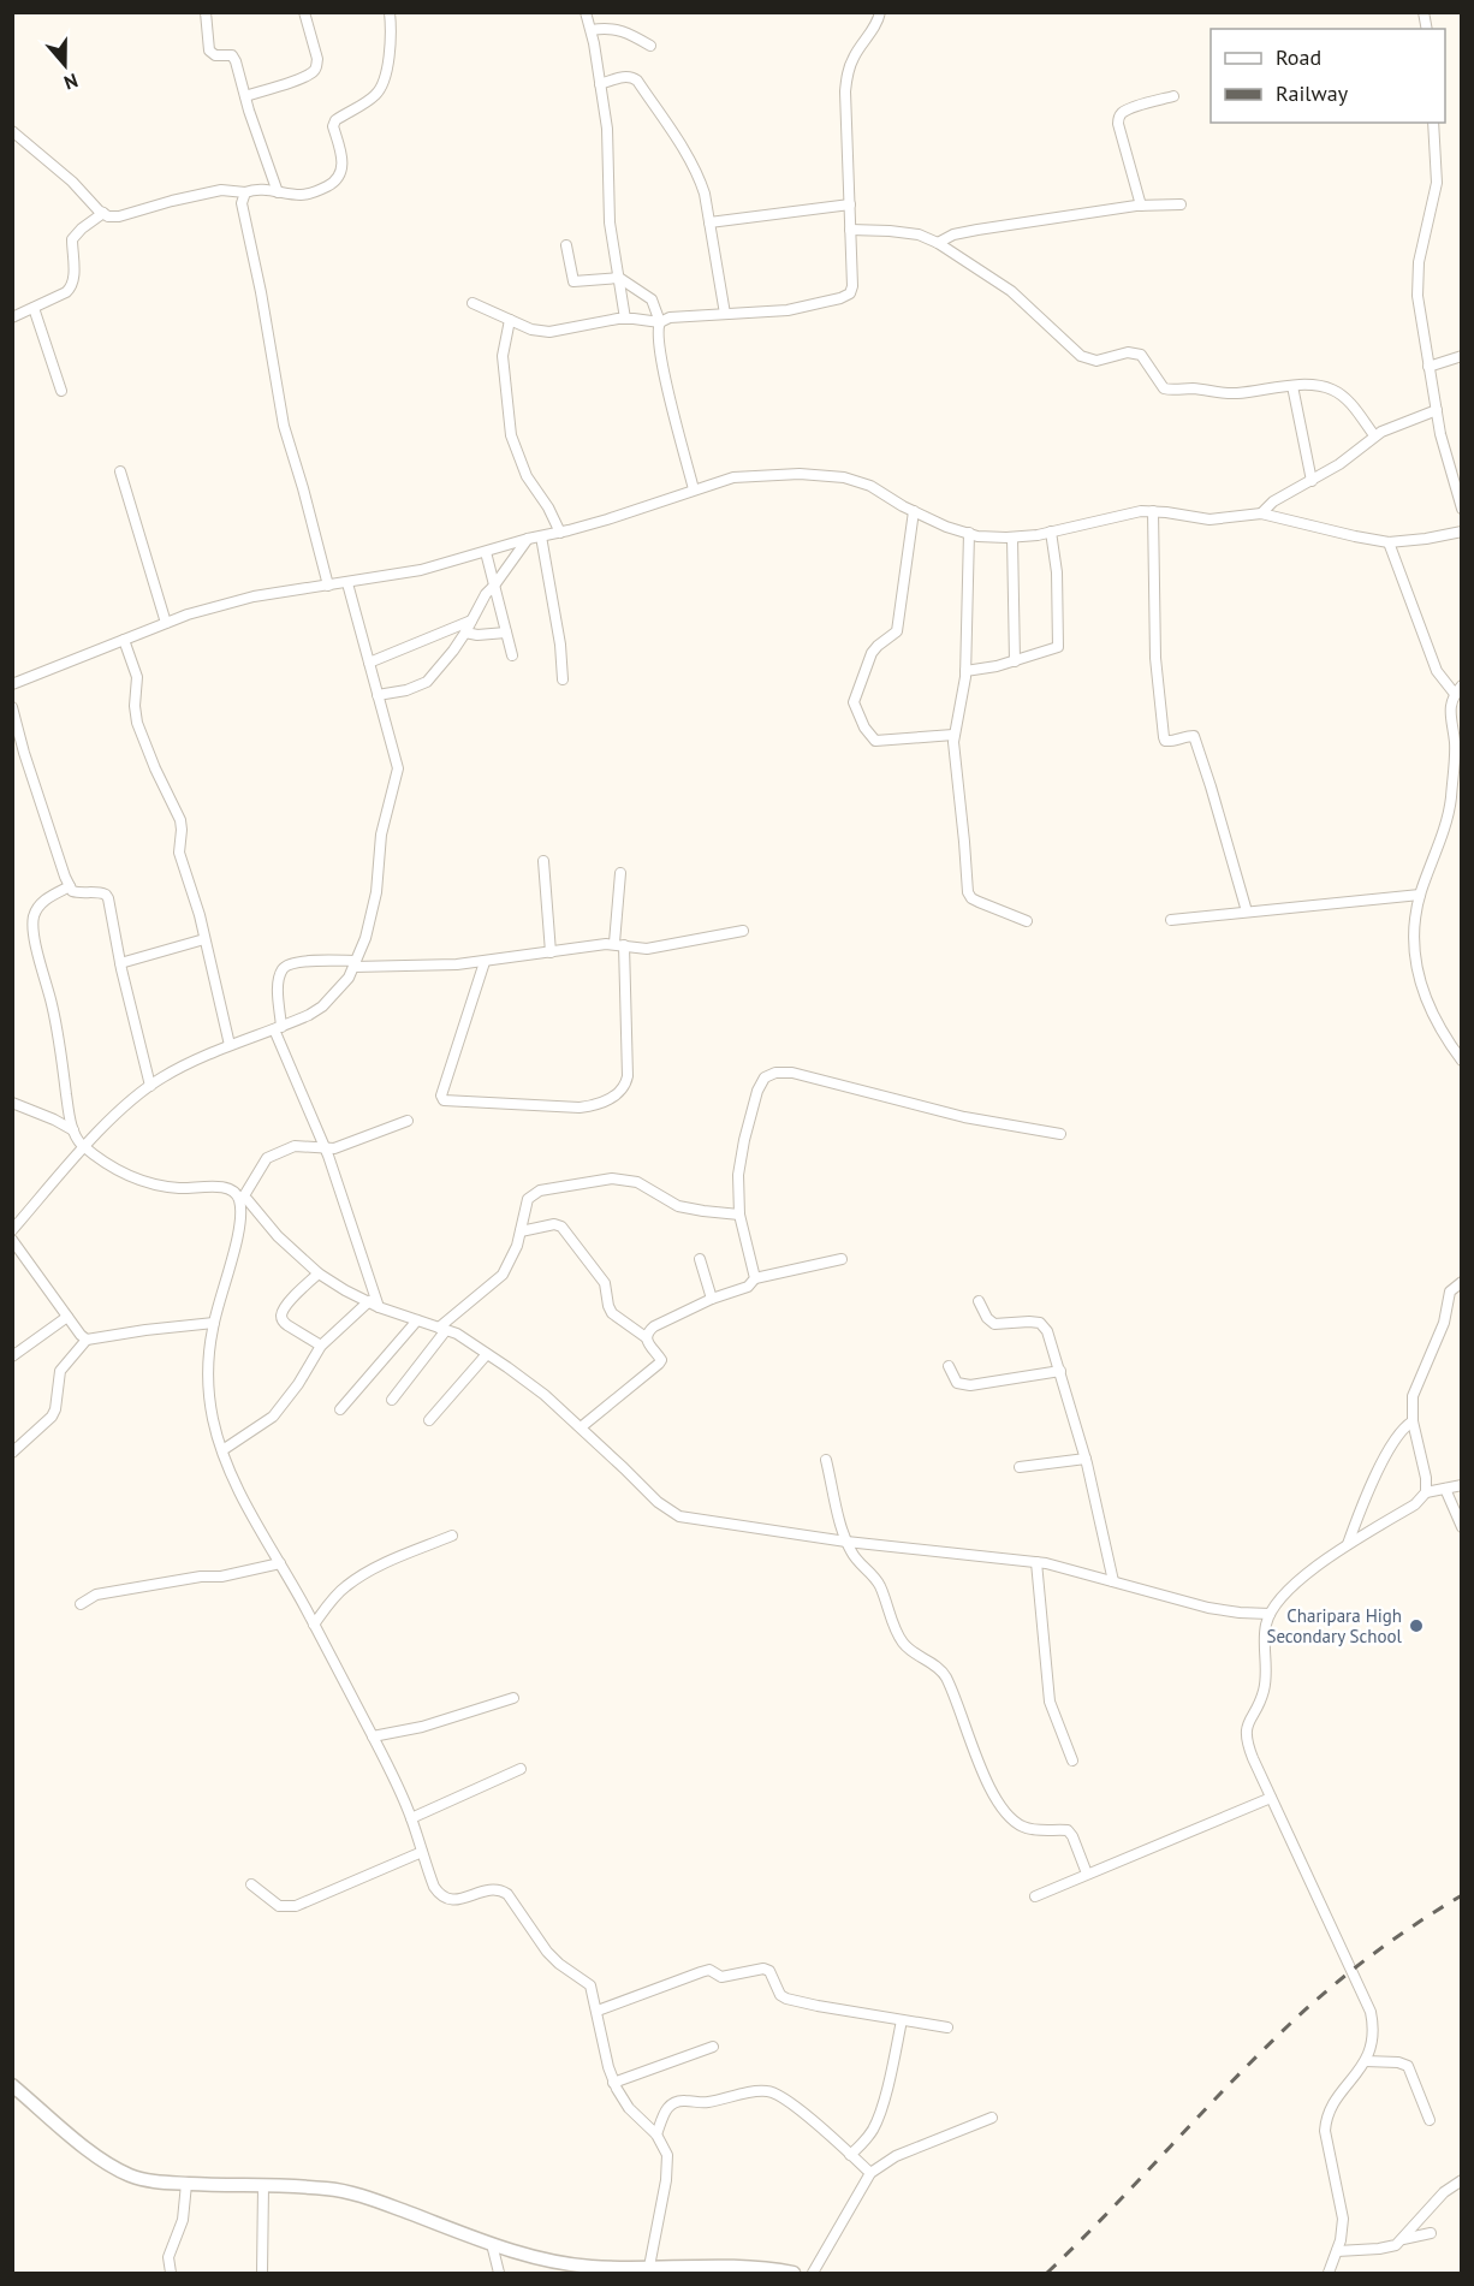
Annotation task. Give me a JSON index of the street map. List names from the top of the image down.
{
  "places": ["Charipara High Secondary School"],
  "legend": ["Road", "Railway"],
  "north": "bottom"
}
